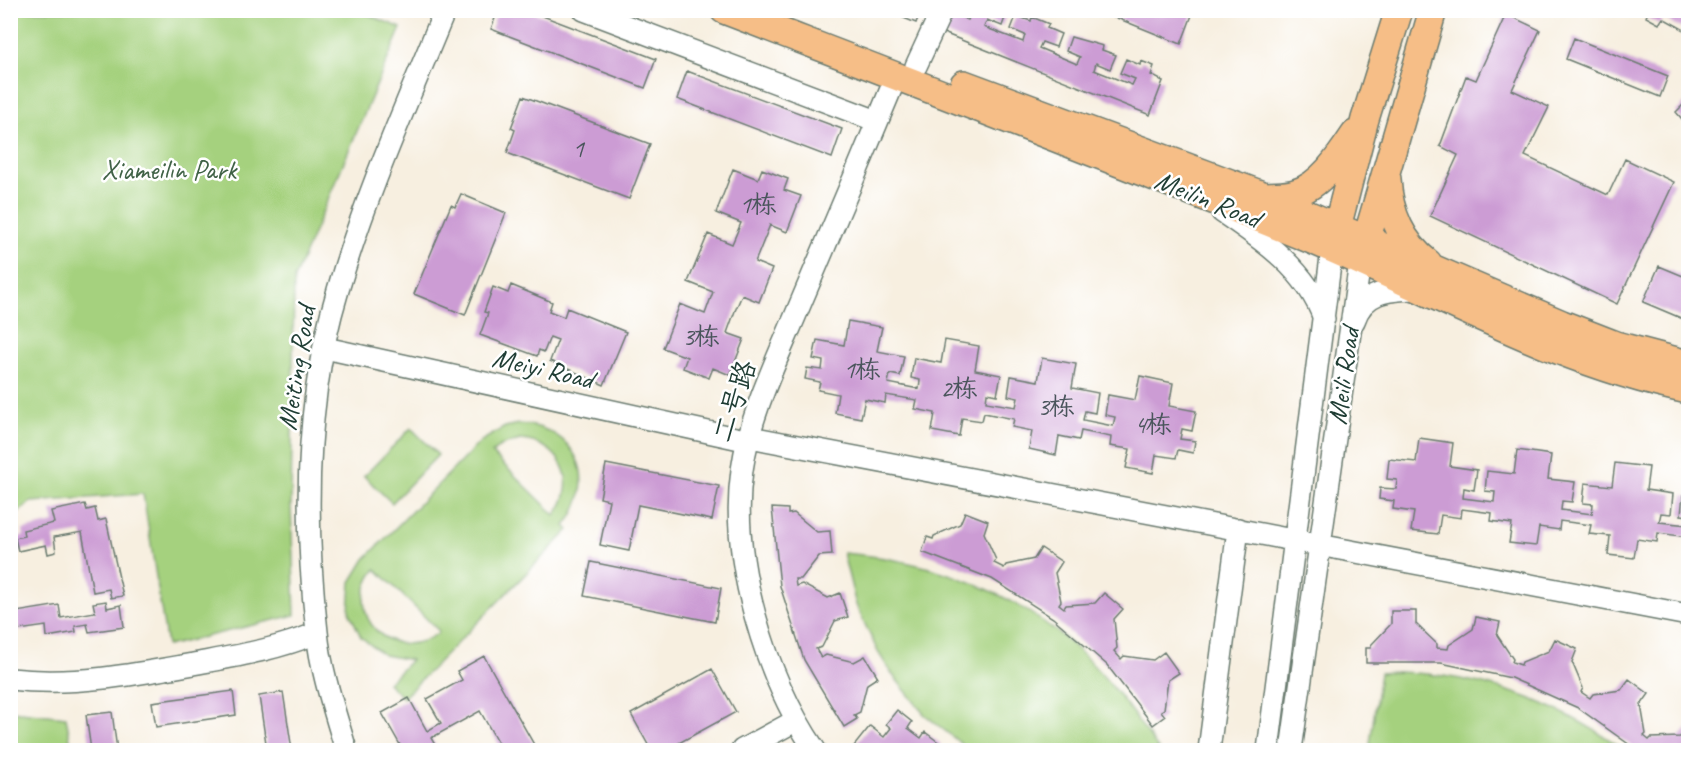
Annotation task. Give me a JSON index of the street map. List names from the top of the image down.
{
  "streets": {
    "main road": ["Meilin Road", "Meili Road"],
    "street": ["Meiting Road", "Meiyi Road", "二号路"]
  },
  "crossings": [
    ["Meilin Road", "Meili Road"],
    ["Meilin Road", "二号路"],
    ["Meiting Road", "Meiyi Road"],
    ["Meiyi Road", "Meili Road"],
    ["Meiyi Road", "二号路"]
  ],
  "parks": ["Xiameilin Park"],
  "house_numbers": [
    "1",
    "1栋",
    "3栋",
    "1栋",
    "2栋",
    "3栋",
    "4栋"
  ]
}
